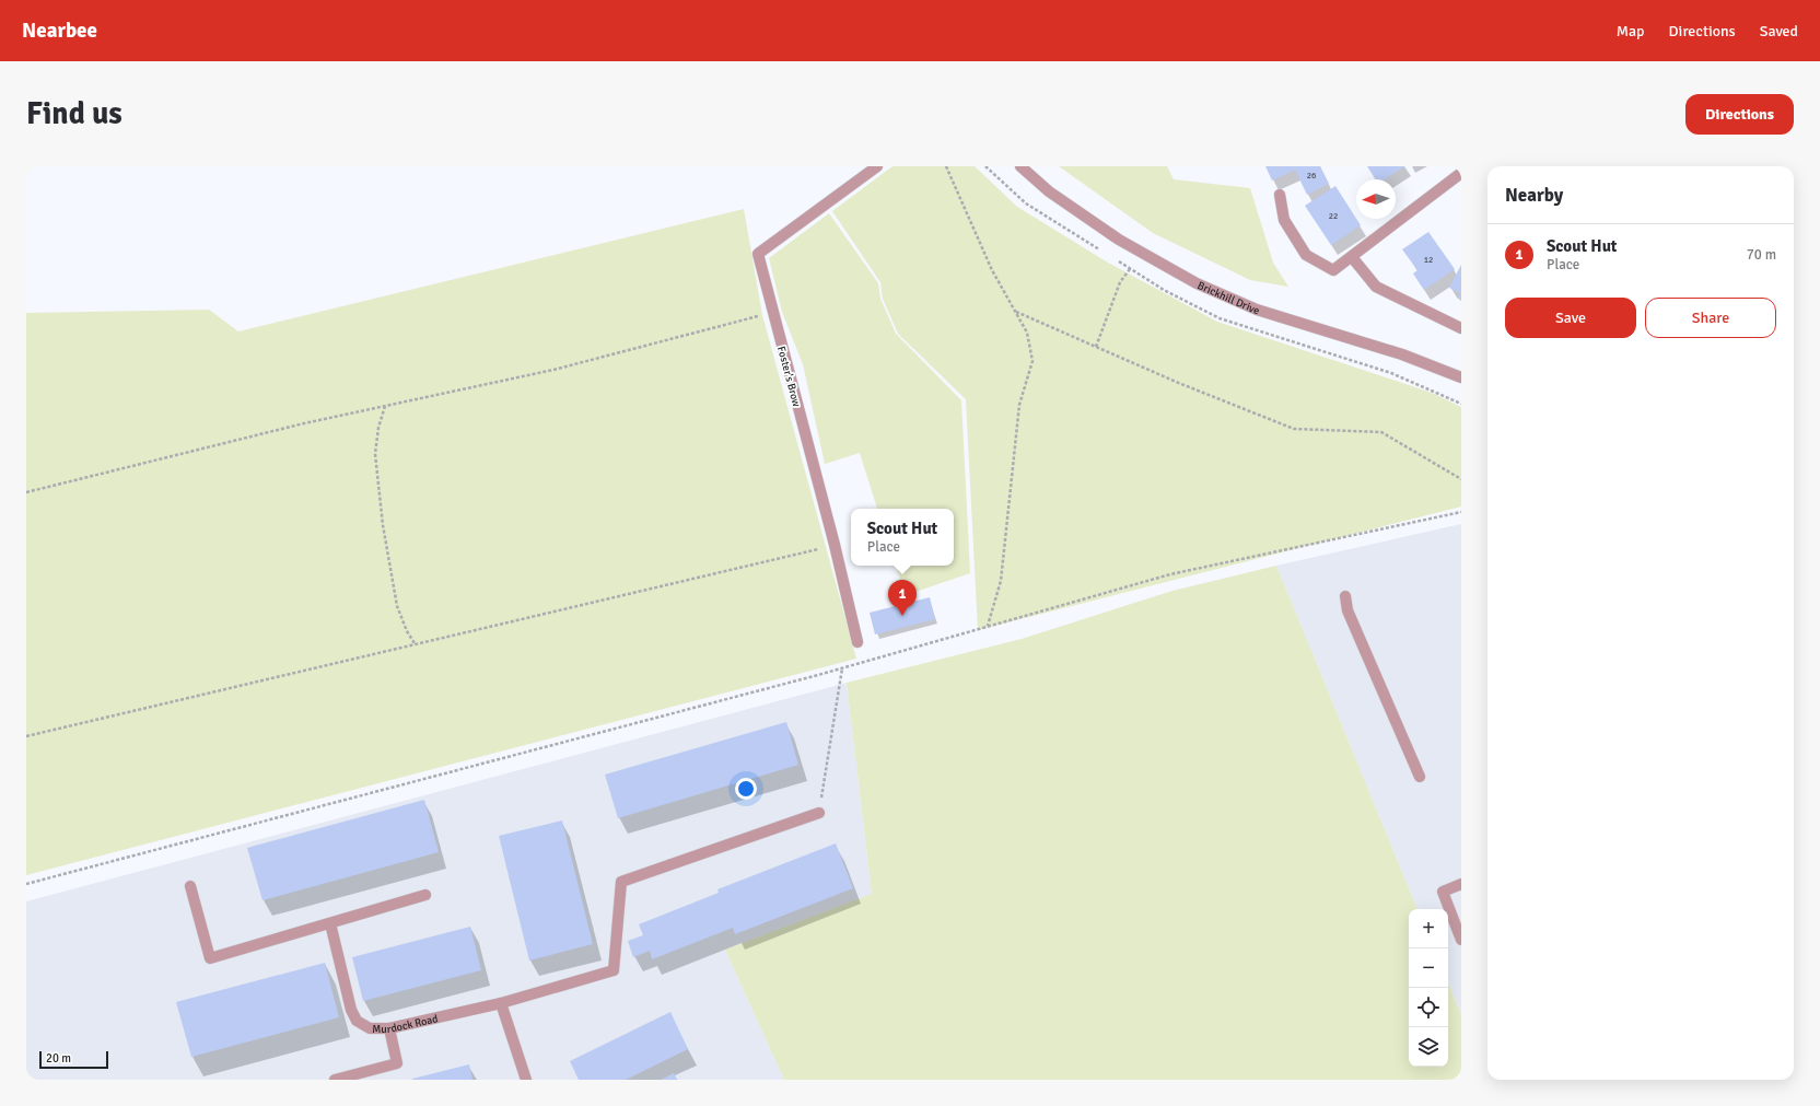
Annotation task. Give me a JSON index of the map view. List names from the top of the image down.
{
  "streets": {
    "street": ["Brickhill Drive", "Foster's Brow", "Murdock Road"]
  },
  "house_numbers": ["26", "22", "12"],
  "scale_bar": "20 m",
  "north": "left",
  "page": {
    "header": "Nearbee",
    "nav": ["Map", "Directions", "Saved"],
    "buttons": [
      "Directions",
      ["Save", "Share"]
    ],
    "title": "Find us",
    "heading": "Nearby",
    "list": [
      {
        "mark": "1",
        "name": "Scout Hut",
        "note": "Place",
        "value": "70 m"
      }
    ],
    "popup": ["Scout Hut", "Place"],
    "pins": "1",
    "map_buttons": ["+", "−"],
    "scale": "20 m"
  }
}
